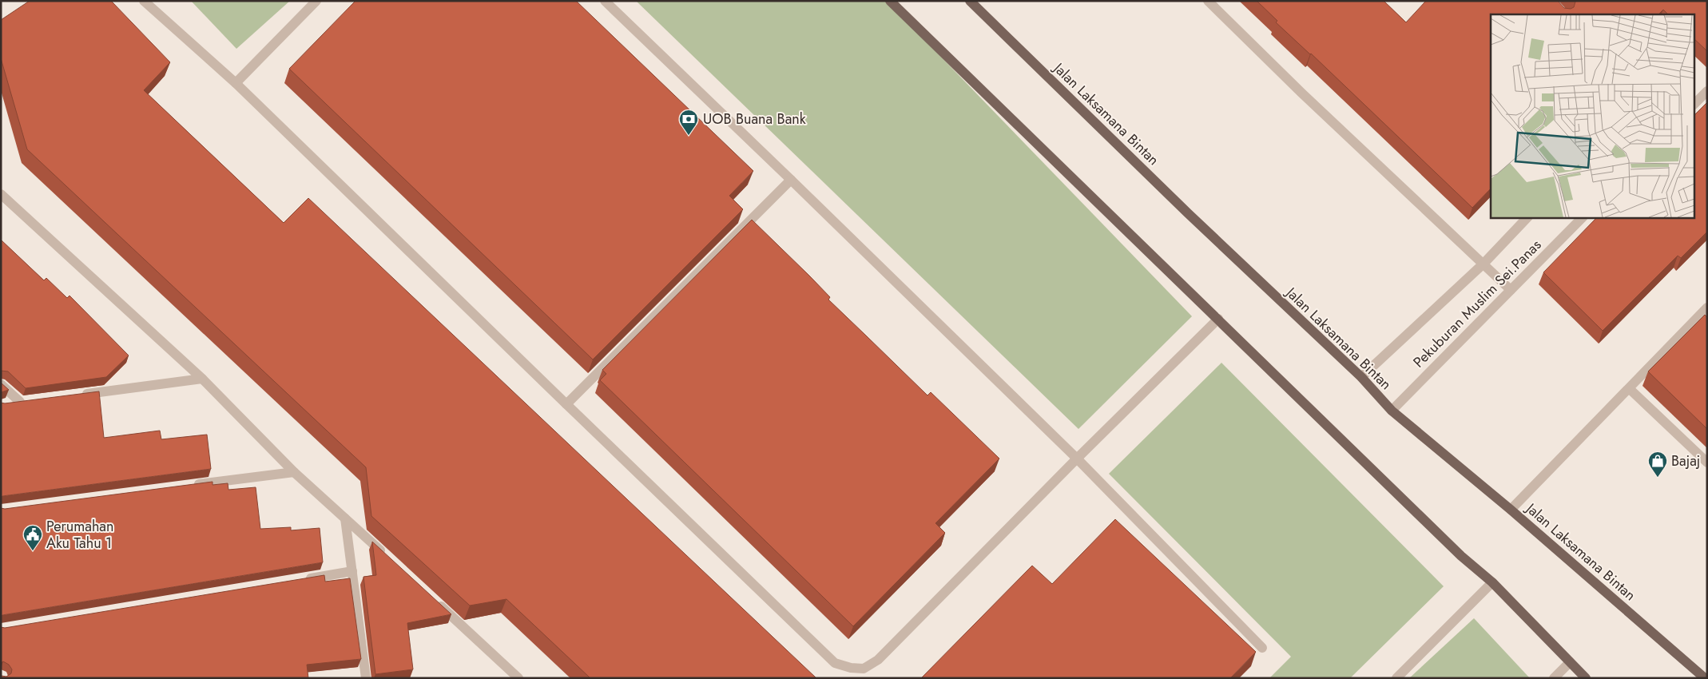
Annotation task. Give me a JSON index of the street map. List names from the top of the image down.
{
  "streets": {
    "main road": ["Jalan Laksamana Bintan"],
    "street": ["Pekuburan Muslim Sei.Panas"]
  },
  "crossings": [
    ["Jalan Laksamana Bintan", "Pekuburan Muslim Sei.Panas"]
  ],
  "places": {
    "bank": ["UOB Buana Bank"],
    "shop": ["Bajaj"],
    "public building": ["Perumahan Aku Tahu 1"]
  }
}
